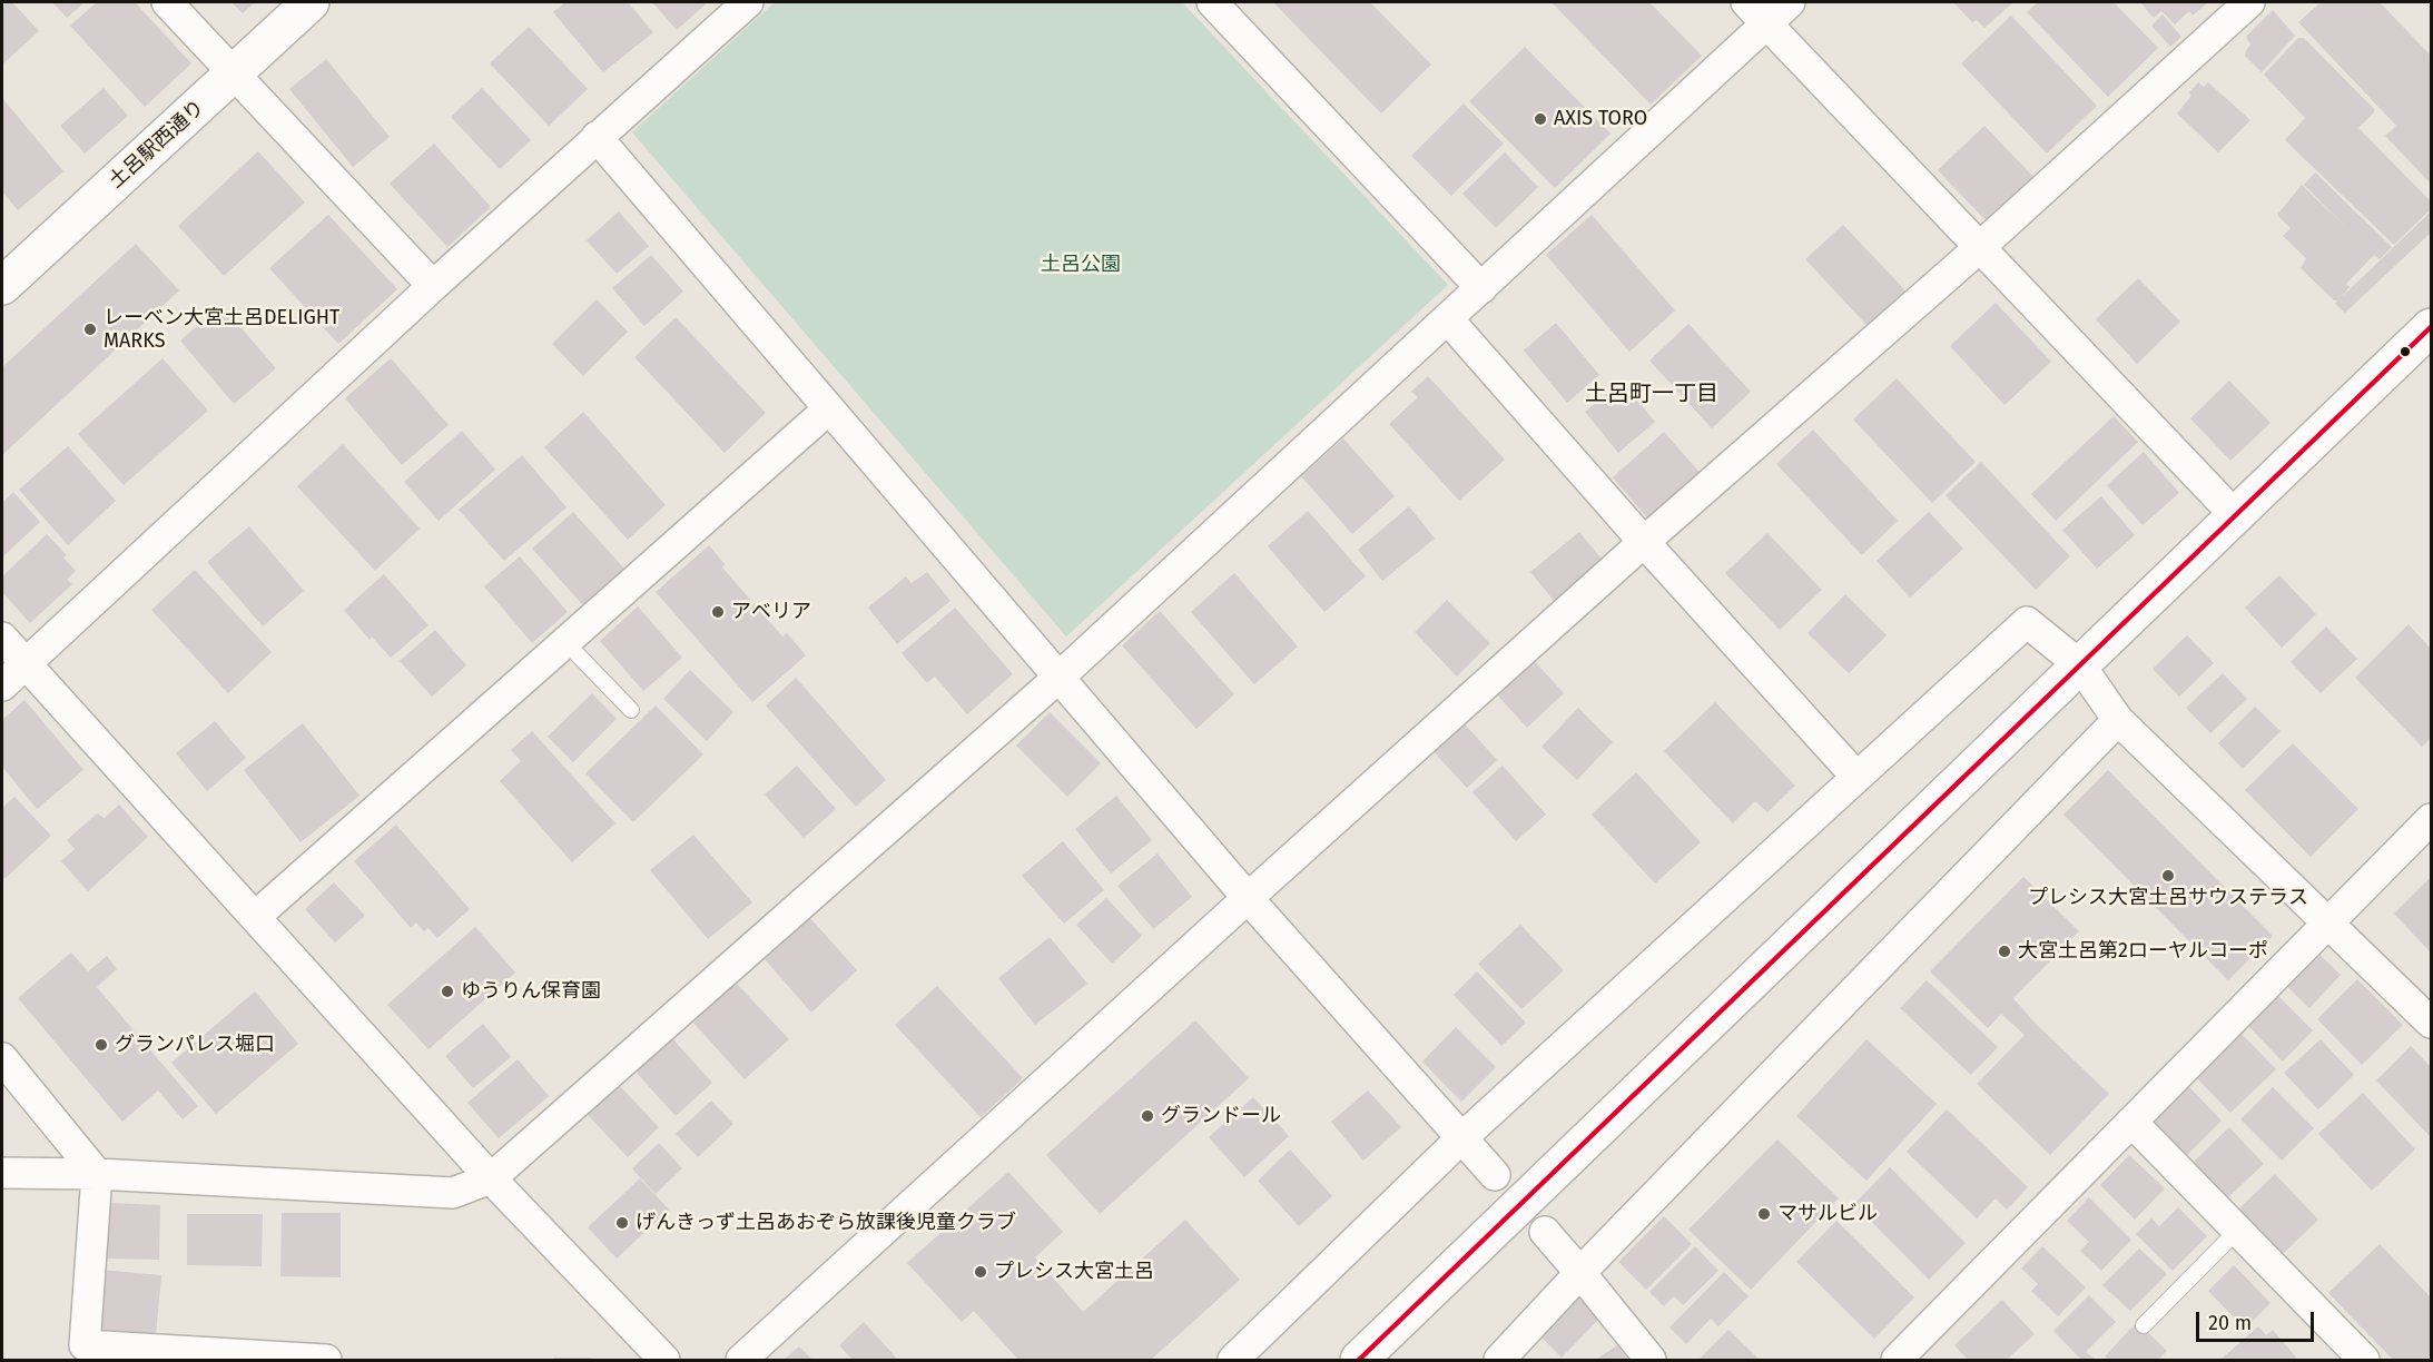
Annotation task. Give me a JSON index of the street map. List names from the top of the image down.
{
  "streets": {
    "main road": ["土呂駅西通り"]
  },
  "districts": ["土呂町一丁目"],
  "parks": ["土呂公園"],
  "places": [
    "AXIS TORO",
    "レーベン大宮土呂DELIGHT MARKS",
    "アベリア",
    "プレシス大宮土呂サウステラス",
    "大宮土呂第2ローヤルコーポ",
    "ゆうりん保育園",
    "グランパレス堀口",
    "グランドール",
    "マサルビル",
    "げんきっず土呂あおぞら放課後児童クラブ",
    "プレシス大宮土呂"
  ],
  "scale_bar": "20 m"
}
